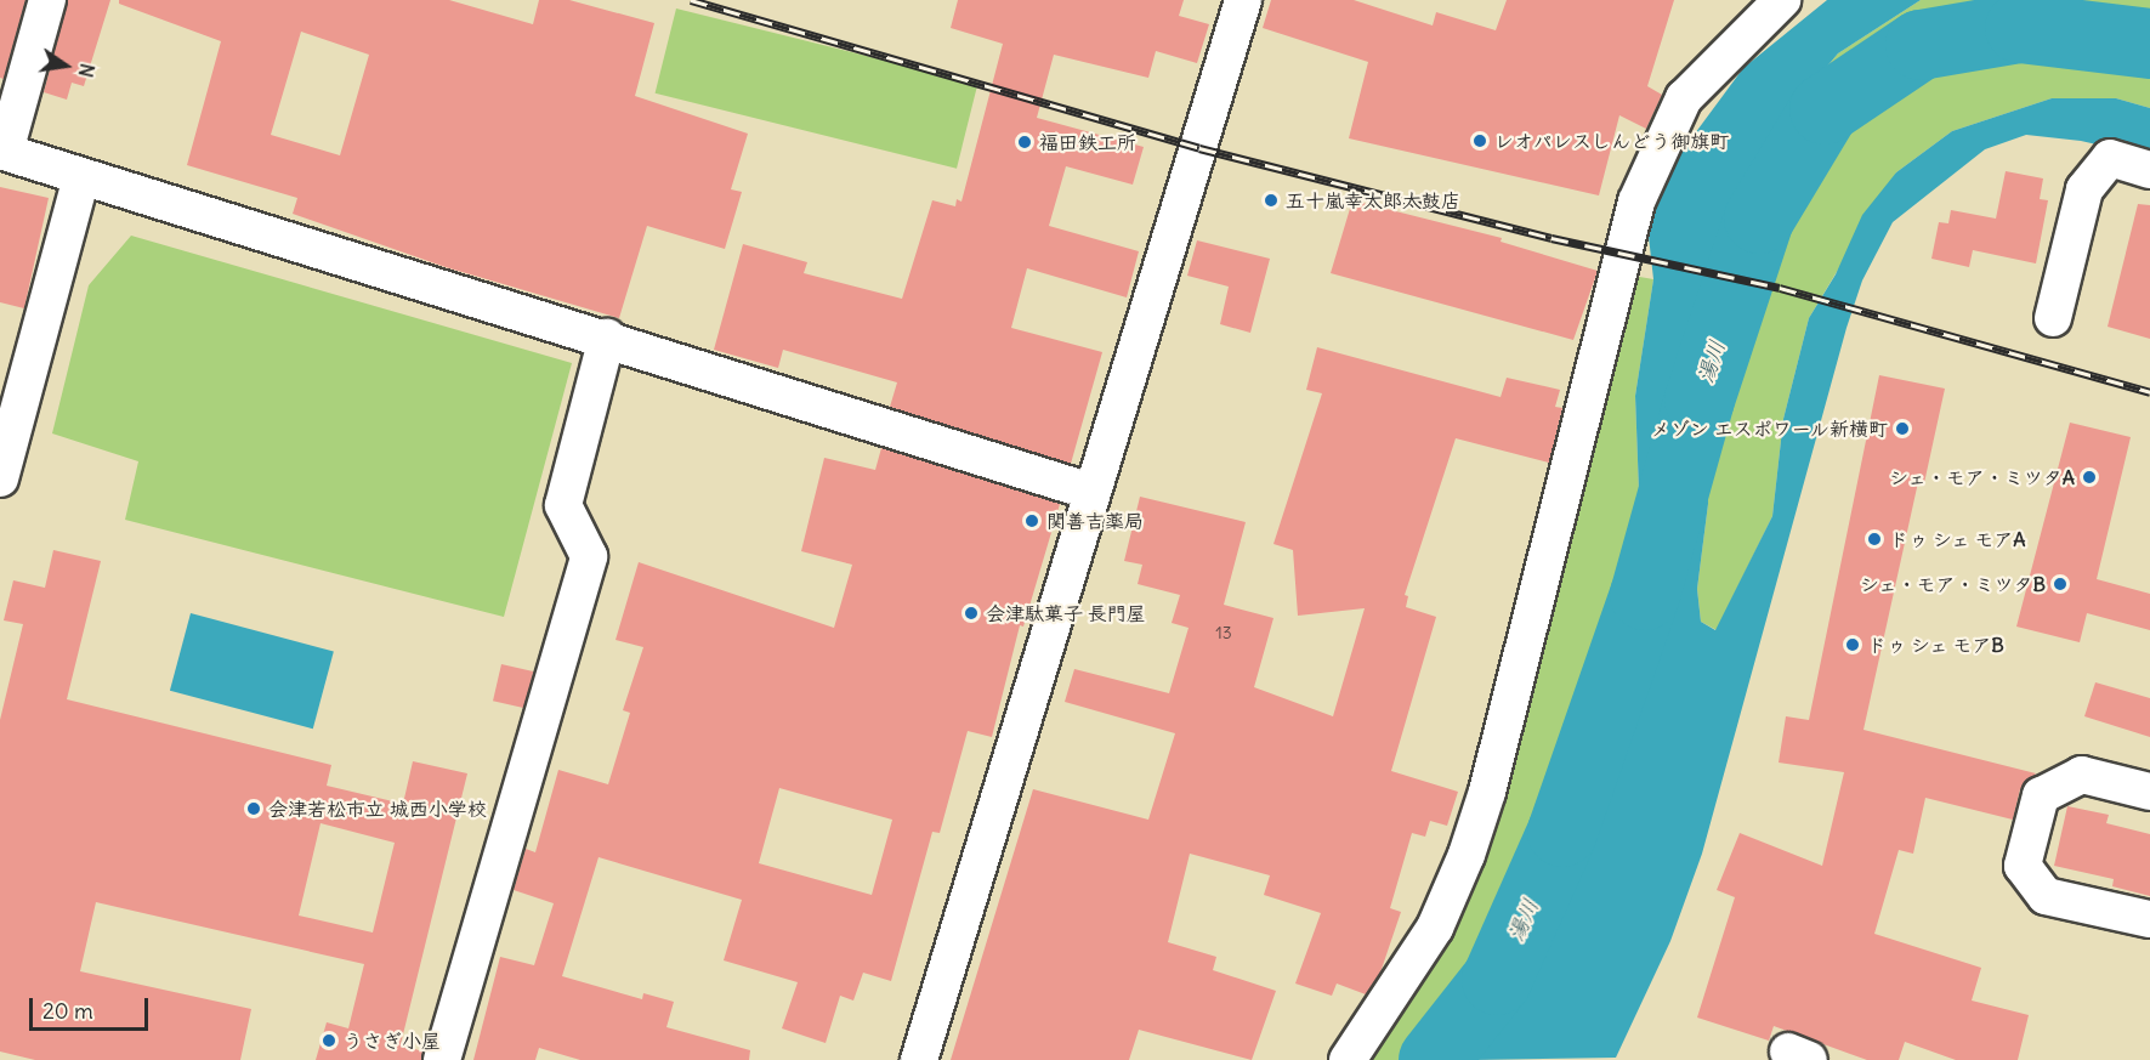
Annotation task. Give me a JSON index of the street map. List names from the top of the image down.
{
  "water": ["湯川"],
  "places": [
    "レオパレスしんどう御旗町",
    "福田鉄工所",
    "五十嵐幸太郎太鼓店",
    "メゾン エスポワール新横町",
    "シェ・モア・ミツタA",
    "関善吉薬局",
    "ドゥ シェ モアA",
    "シェ・モア・ミツタB",
    "会津駄菓子 長門屋",
    "ドゥ シェ モアB",
    "会津若松市立 城西小学校",
    "うさぎ小屋"
  ],
  "house_numbers": ["13"],
  "scale_bar": "20 m",
  "north": "right"
}
